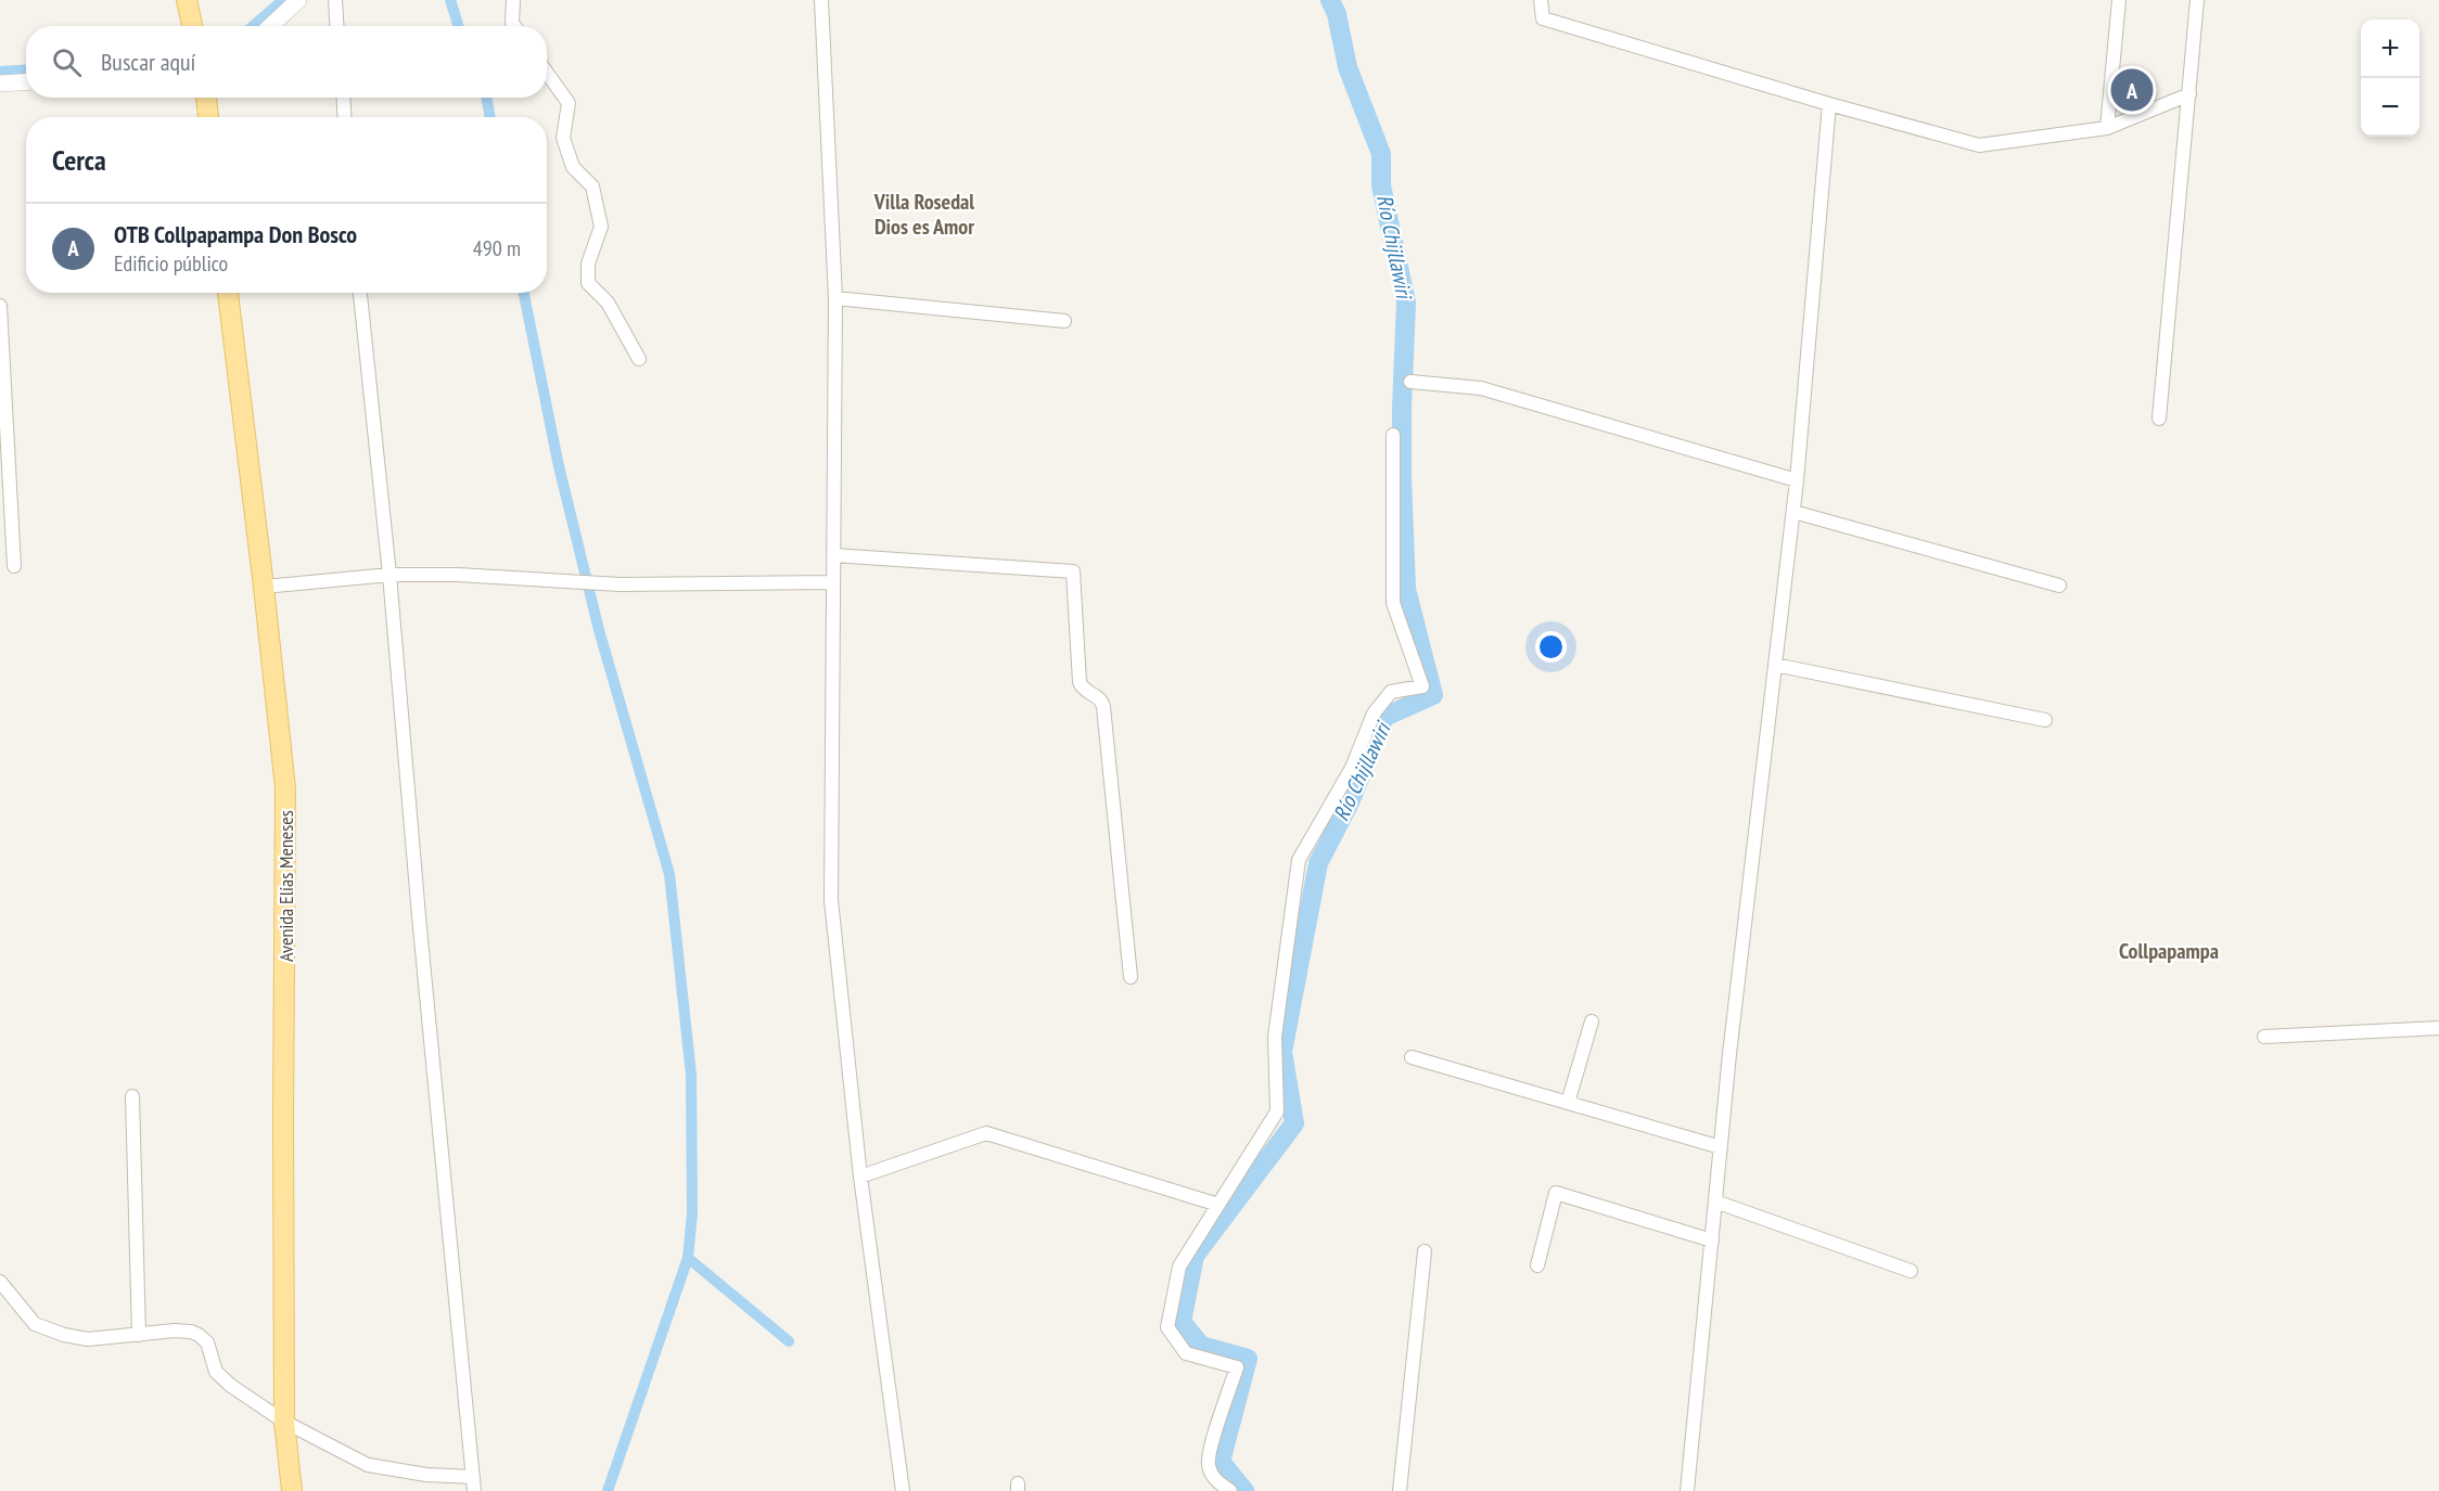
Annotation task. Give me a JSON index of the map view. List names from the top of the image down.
{
  "streets": {
    "main road": ["Avenida Elías Meneses"]
  },
  "districts": ["Villa Rosedal Dios es Amor", "Collpapampa"],
  "water": ["Río Chijllawiri"],
  "page": {
    "map_buttons": ["+", "−"],
    "search": "Buscar aquí",
    "pins": "A",
    "heading": "Cerca",
    "list": [
      {
        "mark": "A",
        "name": "OTB Collpapampa Don Bosco",
        "note": "Edificio público",
        "value": "490 m"
      }
    ]
  }
}
